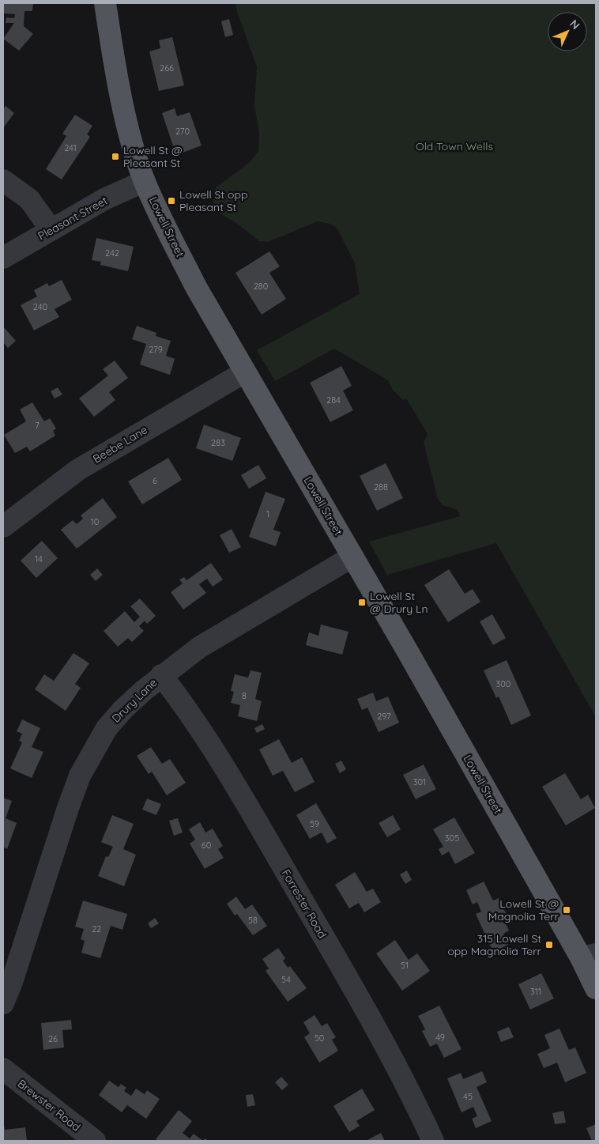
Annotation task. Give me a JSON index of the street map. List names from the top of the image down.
{
  "streets": {
    "main road": ["Lowell Street"],
    "street": [
      "Pleasant Street",
      "Beebe Lane",
      "Drury Lane",
      "Forrester Road",
      "Brewster Road"
    ]
  },
  "crossings": [
    ["Pleasant Street", "Lowell Street"],
    ["Lowell Street", "Beebe Lane"],
    ["Lowell Street", "Drury Lane"],
    ["Drury Lane", "Forrester Road"]
  ],
  "parks": ["Old Town Wells"],
  "places": {
    "transit": [
      "Lowell St @ Pleasant St",
      "Lowell St opp Pleasant St",
      "Lowell St @ Drury Ln",
      "Lowell St @ Magnolia Terr",
      "315 Lowell St opp Magnolia Terr"
    ]
  },
  "house_numbers": [
    "266",
    "270",
    "241",
    "242",
    "280",
    "240",
    "279",
    "284",
    "7",
    "283",
    "6",
    "288",
    "1",
    "10",
    "14",
    "300",
    "8",
    "297",
    "301",
    "59",
    "305",
    "60",
    "58",
    "22",
    "51",
    "54",
    "311",
    "49",
    "50",
    "26",
    "45"
  ],
  "north": "top right"
}
